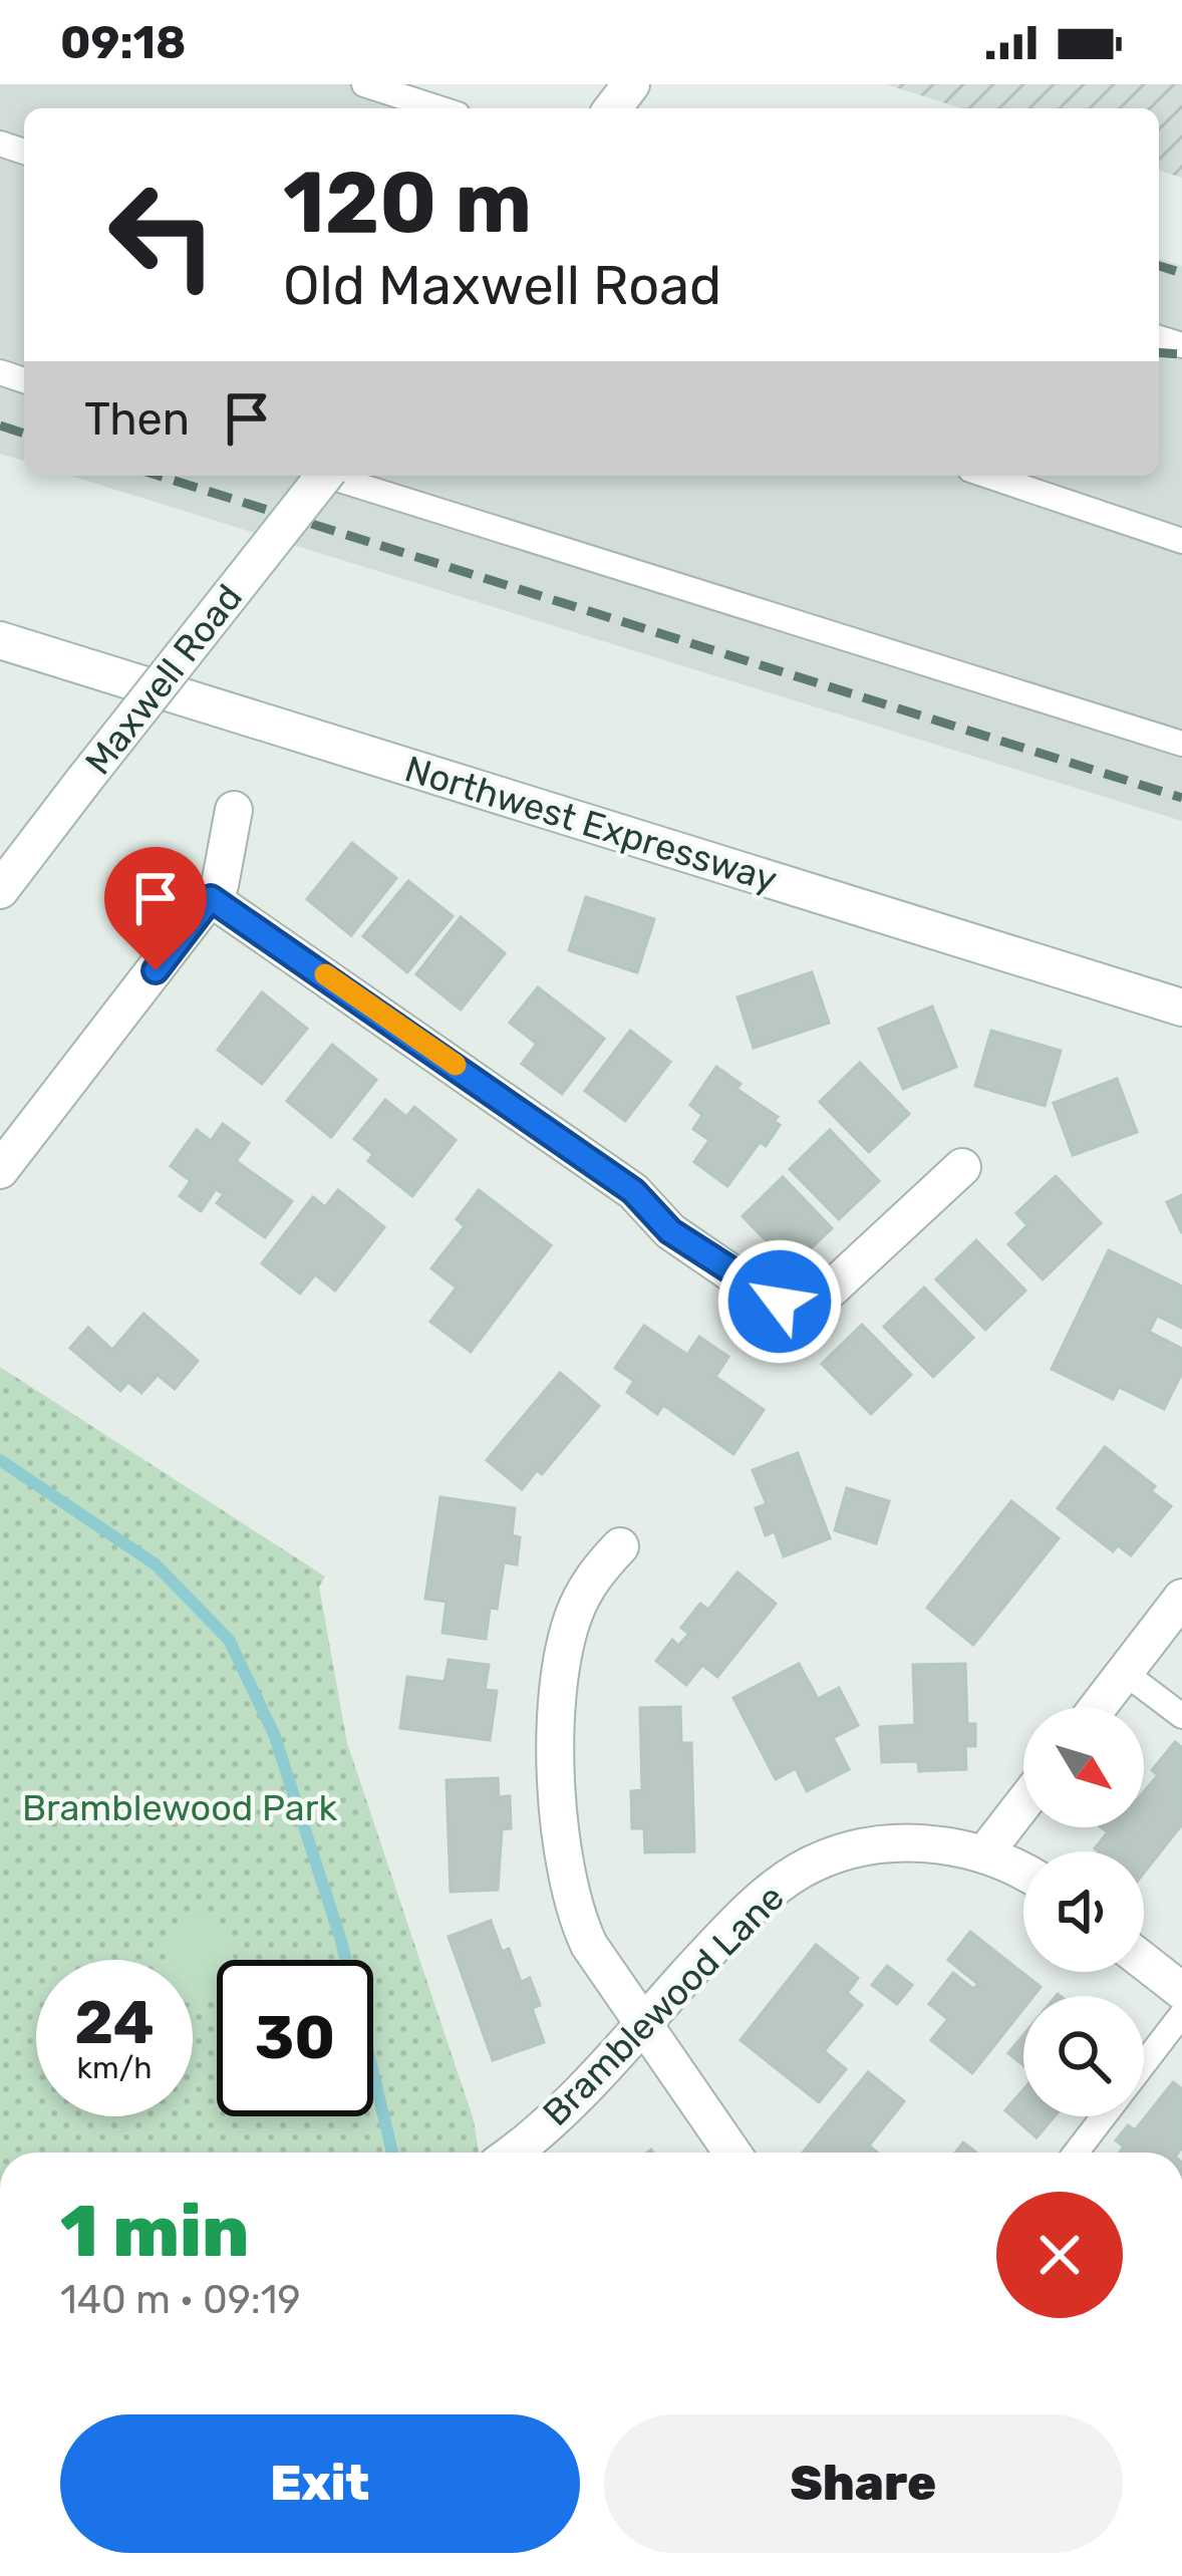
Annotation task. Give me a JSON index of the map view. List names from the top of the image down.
{
  "streets": {
    "street": ["Maxwell Road", "Northwest Expressway", "Bramblewood Lane"]
  },
  "parks": ["Bramblewood Park"],
  "north": "bottom right",
  "page": {
    "status": "09:18",
    "turn": ["120 m", "Old Maxwell Road"],
    "then": "Then",
    "speed": "24 km/h",
    "limit": "30",
    "heading": ["1 min", "140 m · 09:19"],
    "buttons": ["Exit", "Share"]
  }
}
